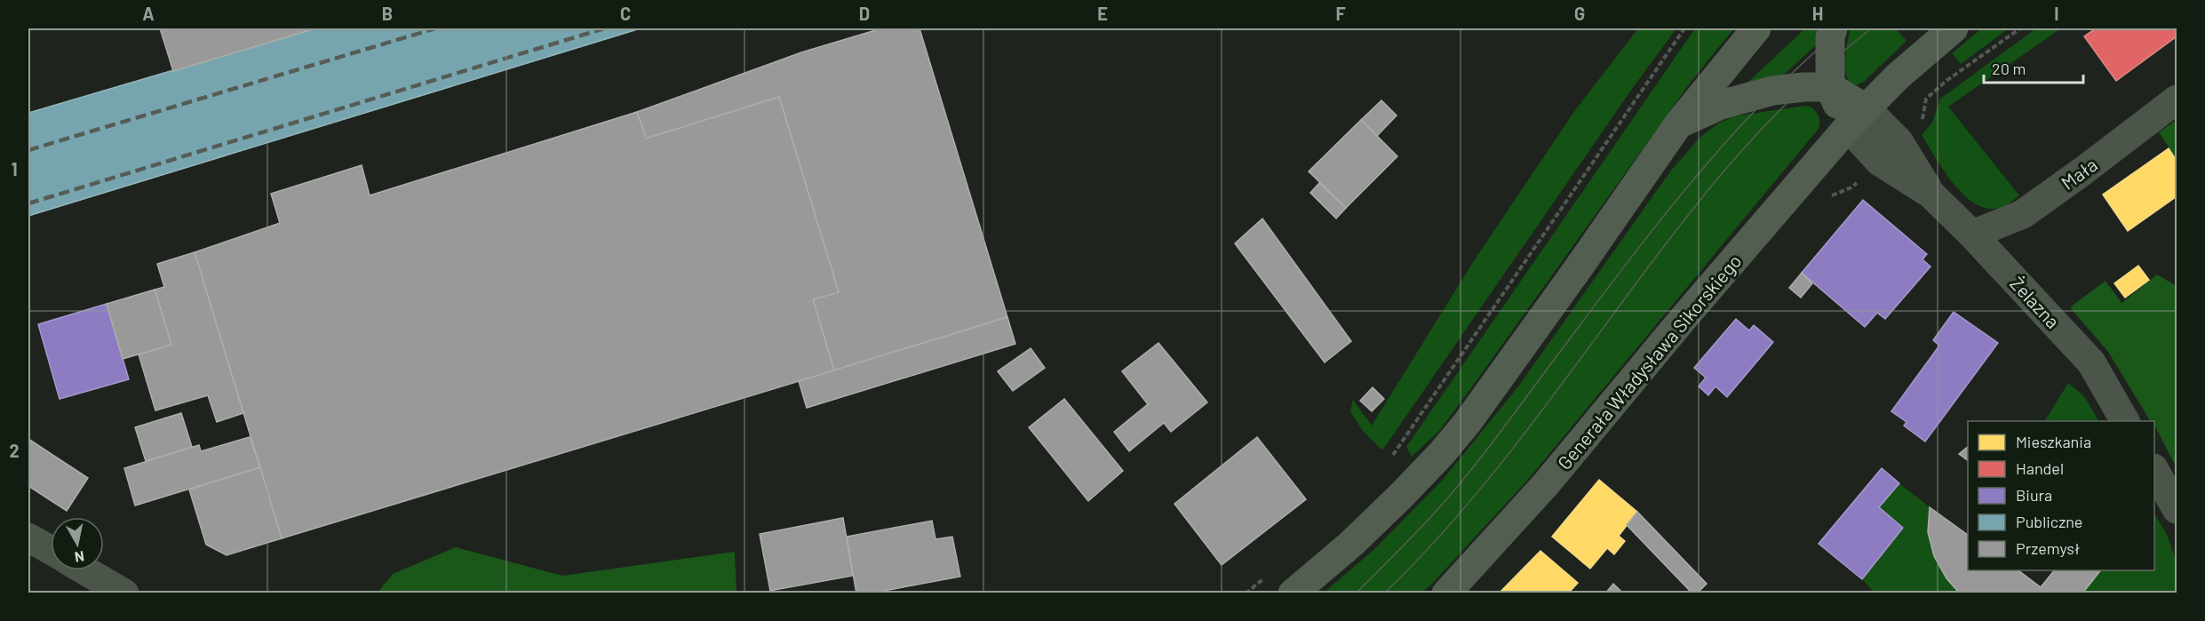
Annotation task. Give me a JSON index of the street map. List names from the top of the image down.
{
  "streets": {
    "main road": ["Generała Władysława Sikorskiego"],
    "street": ["Mała", "Żelazna"]
  },
  "crossings": [
    ["Mała", "Żelazna"],
    ["Żelazna", "Generała Władysława Sikorskiego"]
  ],
  "legend": [
    "Mieszkania",
    "Handel",
    "Biura",
    "Publiczne",
    "Przemysł"
  ],
  "scale_bar": "20 m",
  "north": "bottom",
  "grid": {
    "columns": [
      "A",
      "B",
      "C",
      "D",
      "E",
      "F",
      "G",
      "H",
      "I"
    ],
    "rows": ["1", "2"]
  }
}
